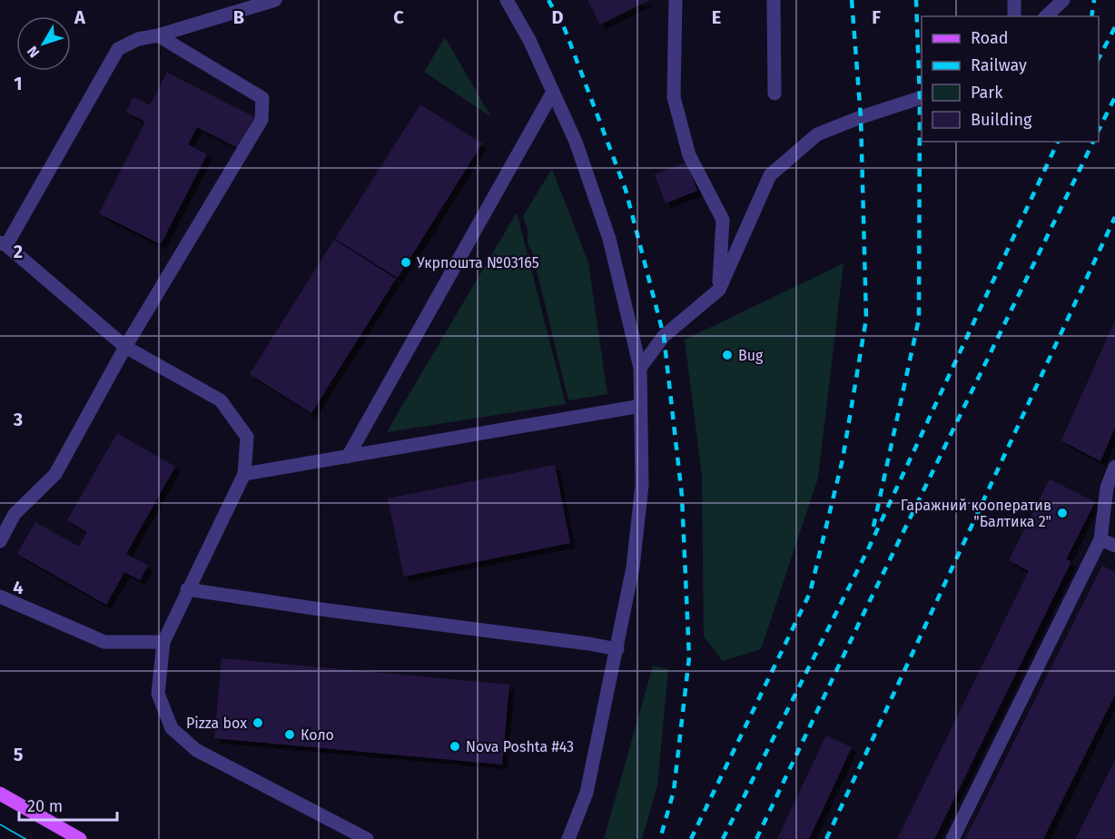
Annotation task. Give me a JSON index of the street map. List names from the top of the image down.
{
  "places": [
    "Укрпошта №03165",
    "Bug",
    "Гаражний кооператив \"Балтика 2\"",
    "Pizza box",
    "Коло",
    "Nova Poshta #43"
  ],
  "legend": [
    "Road",
    "Railway",
    "Park",
    "Building"
  ],
  "scale_bar": "20 m",
  "north": "bottom left",
  "grid": {
    "columns": [
      "A",
      "B",
      "C",
      "D",
      "E",
      "F"
    ],
    "rows": [
      "1",
      "2",
      "3",
      "4",
      "5"
    ]
  }
}
